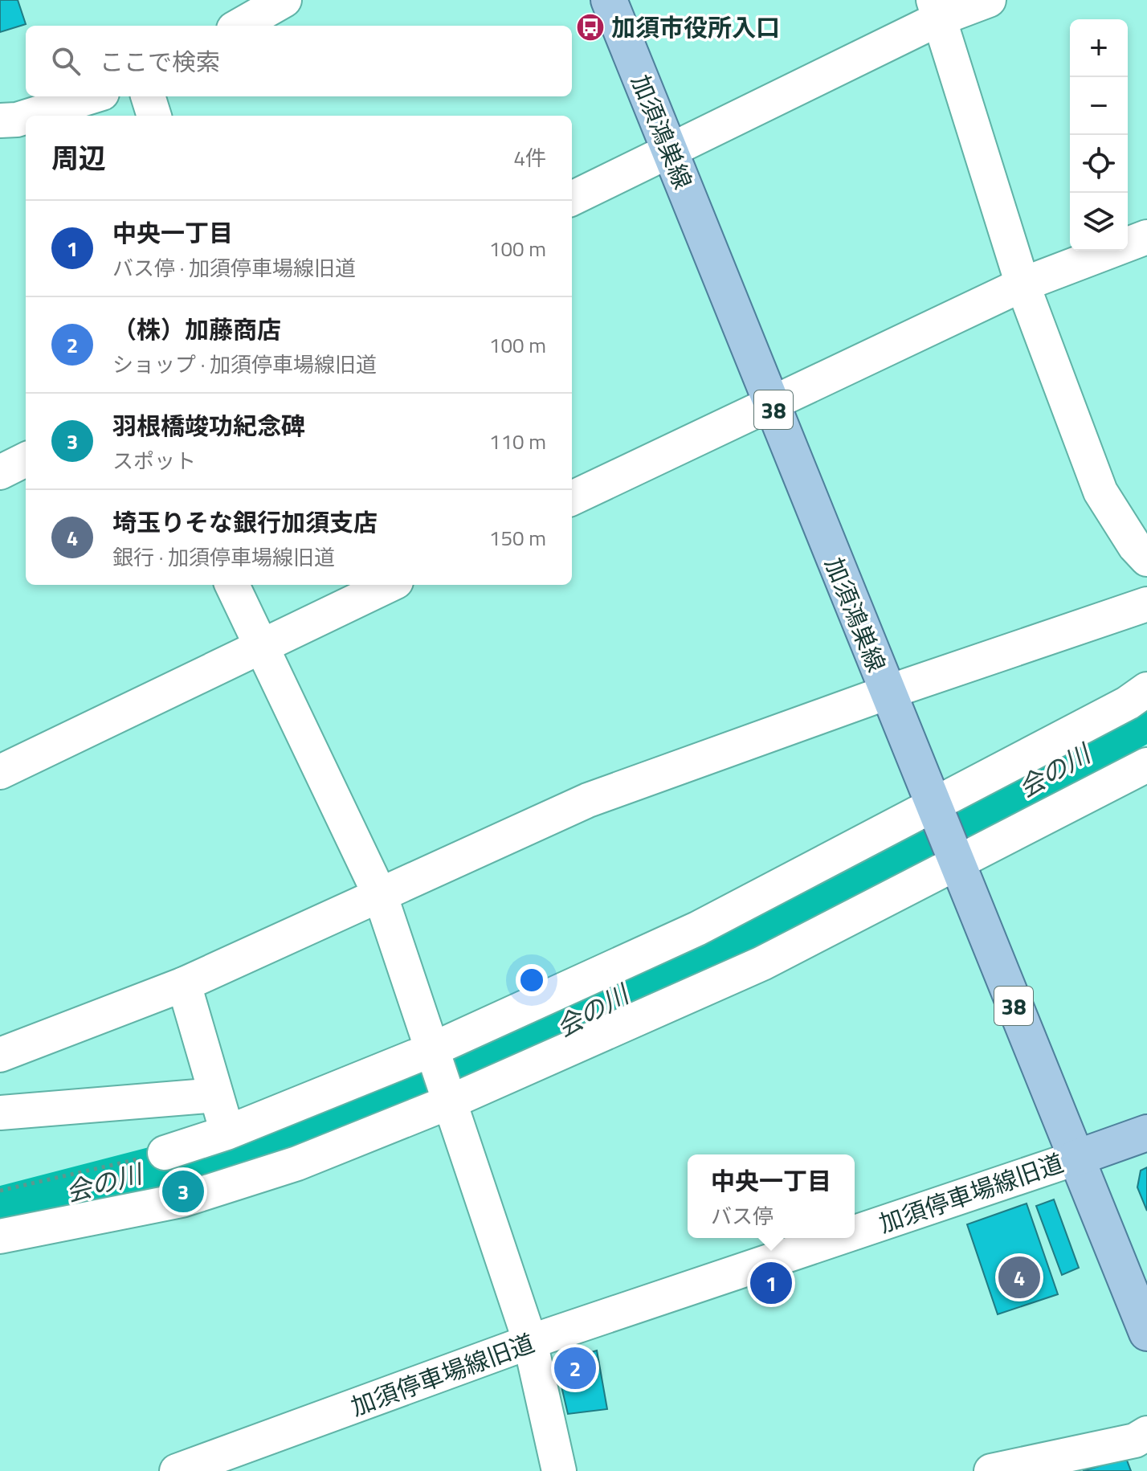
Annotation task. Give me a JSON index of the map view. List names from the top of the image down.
{
  "streets": {
    "main road": ["加須鴻巣線", "38"],
    "street": ["加須停車場線旧道"]
  },
  "crossings": [
    ["加須鴻巣線", "加須停車場線旧道"]
  ],
  "water": ["会の川"],
  "places": {
    "bus stop": ["加須市役所入口"]
  },
  "page": {
    "map_buttons": ["+", "−"],
    "search": "ここで検索",
    "heading": ["周辺", "4件"],
    "list": [
      {
        "mark": "1",
        "name": "中央一丁目",
        "note": "バス停 · 加須停車場線旧道",
        "value": "100 m"
      },
      {
        "mark": "2",
        "name": "（株）加藤商店",
        "note": "ショップ · 加須停車場線旧道",
        "value": "100 m"
      },
      {
        "mark": "3",
        "name": "羽根橋竣功紀念碑",
        "note": "スポット",
        "value": "110 m"
      },
      {
        "mark": "4",
        "name": "埼玉りそな銀行加須支店",
        "note": "銀行 · 加須停車場線旧道",
        "value": "150 m"
      }
    ],
    "popup": ["中央一丁目", "バス停"],
    "pins": [
      "3",
      "4",
      "1",
      "2"
    ]
  }
}
